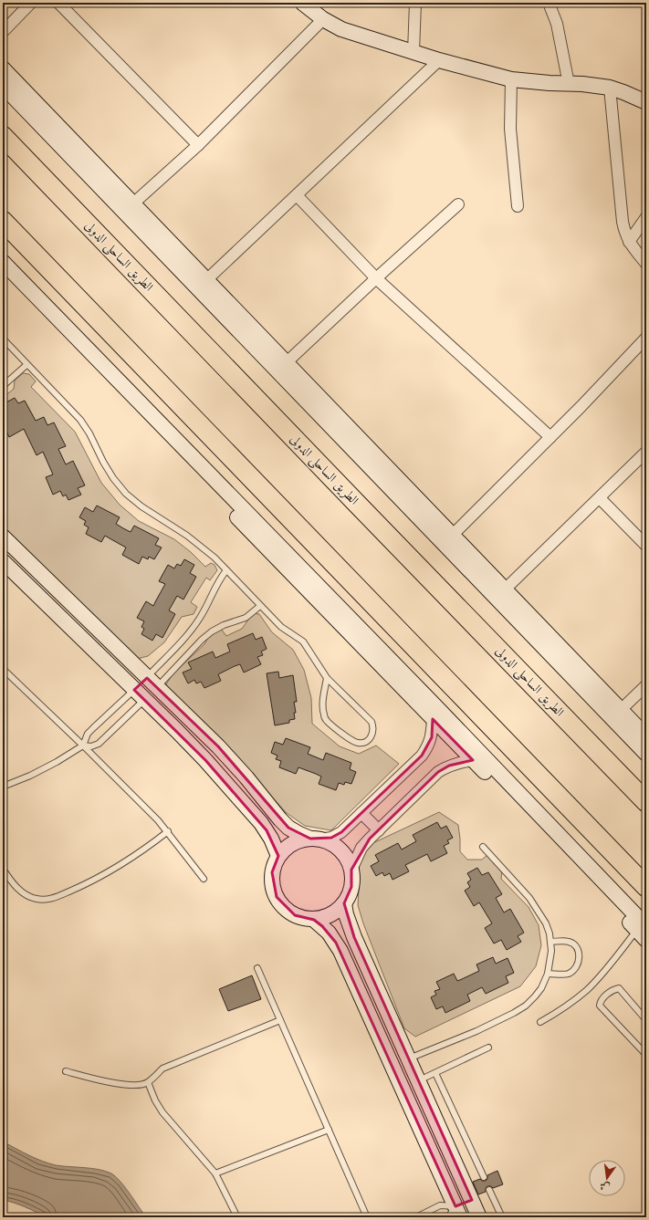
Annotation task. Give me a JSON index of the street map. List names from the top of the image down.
{
  "streets": {
    "highway": ["الطريق الساحلى الدولى"]
  },
  "north": "bottom"
}
